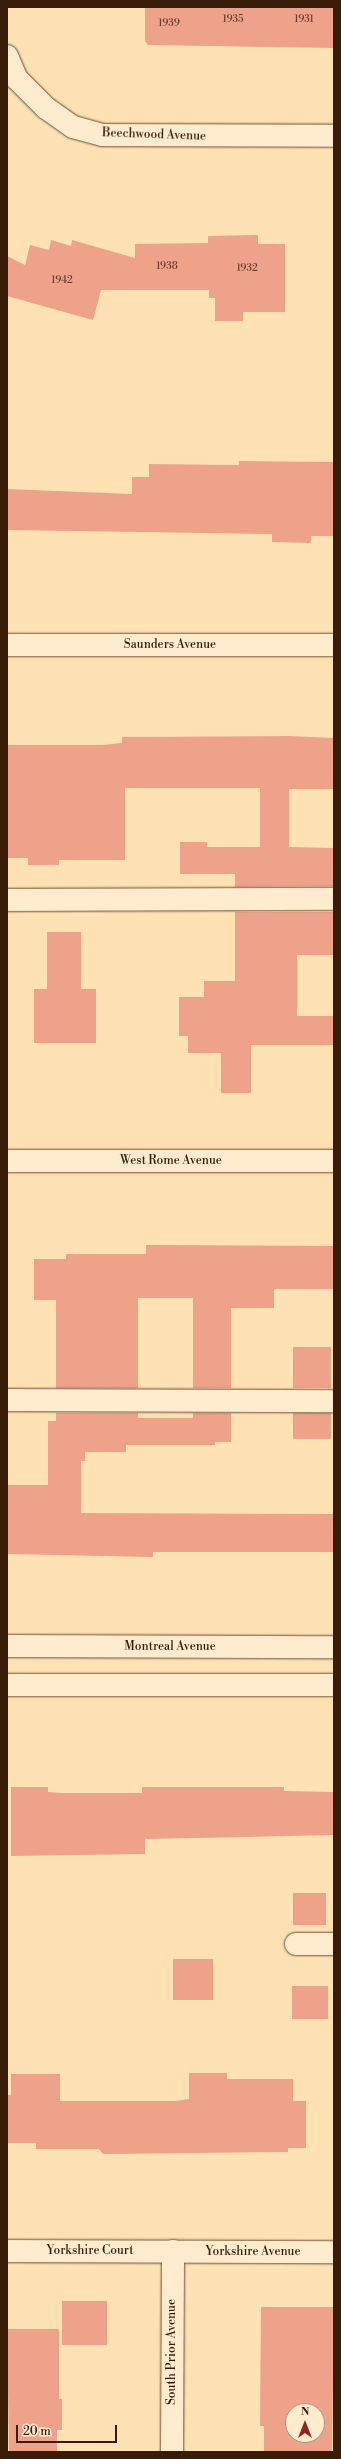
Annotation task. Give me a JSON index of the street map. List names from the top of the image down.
{
  "streets": {
    "street": [
      "Beechwood Avenue",
      "Saunders Avenue",
      "West Rome Avenue",
      "Montreal Avenue",
      "Yorkshire Court",
      "Yorkshire Avenue",
      "South Prior Avenue"
    ]
  },
  "crossings": [
    ["Yorkshire Court", "Yorkshire Avenue"],
    ["Yorkshire Court", "South Prior Avenue"],
    ["Yorkshire Avenue", "South Prior Avenue"]
  ],
  "house_numbers": [
    "1935",
    "1931",
    "1939",
    "1938",
    "1932",
    "1942"
  ],
  "scale_bar": "20 m",
  "north": "top"
}
